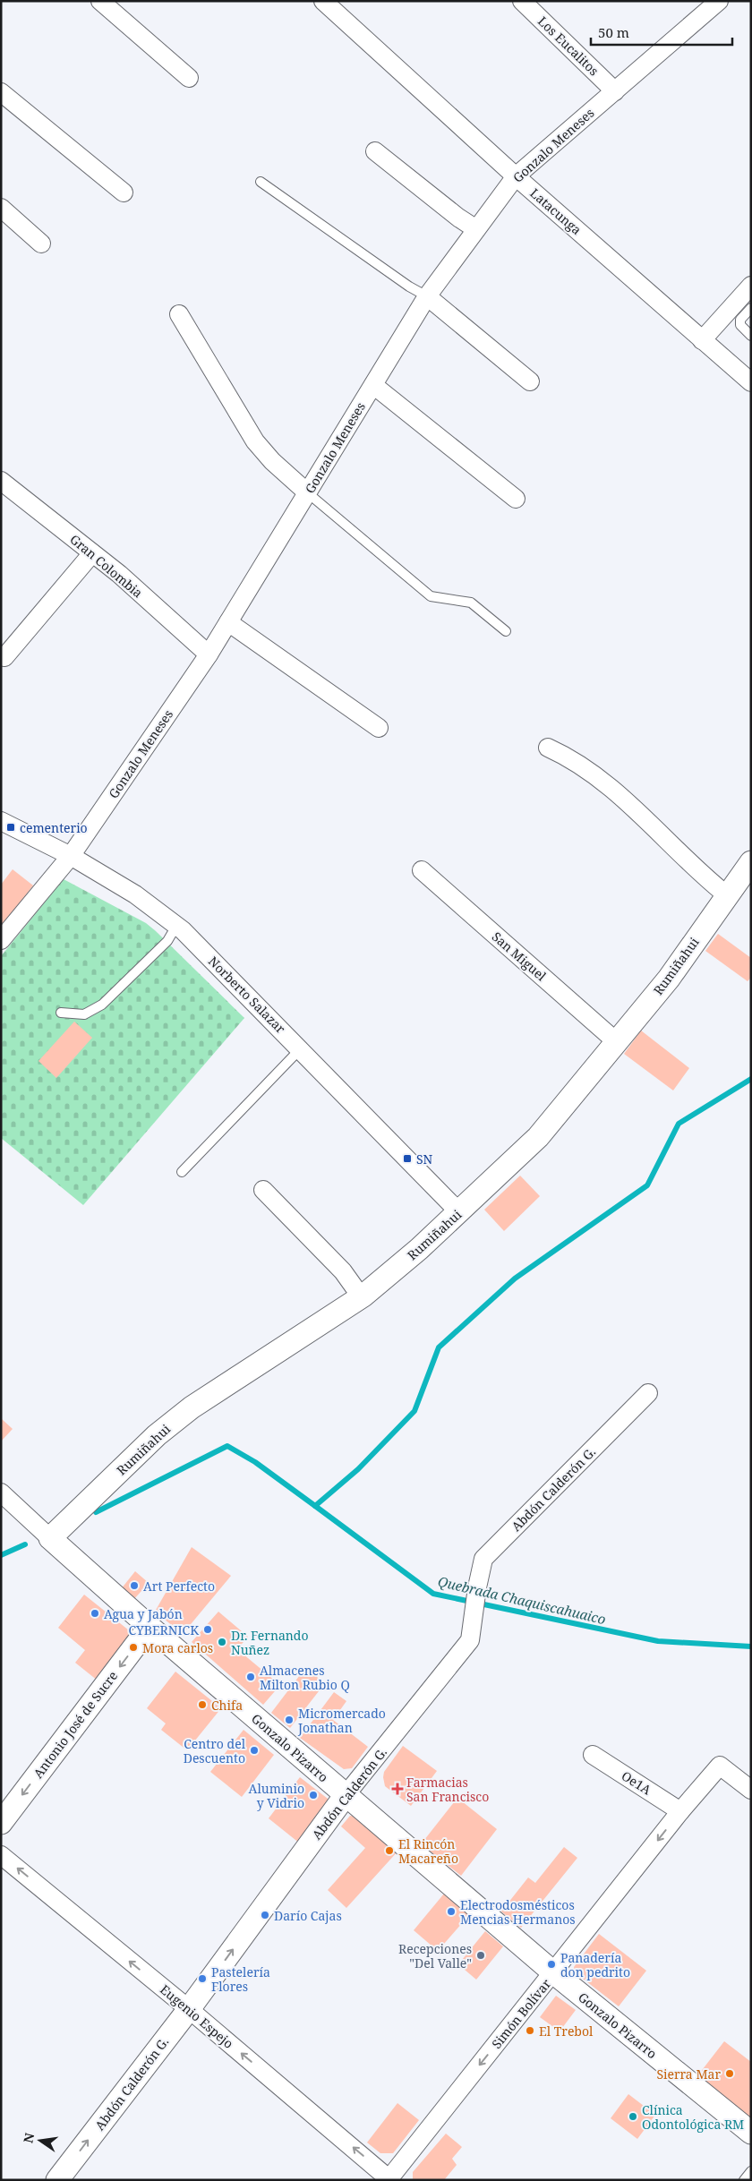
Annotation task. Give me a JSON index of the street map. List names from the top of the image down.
{
  "streets": {
    "street": [
      "Los Eucalitos",
      "Gonzalo Meneses",
      "Latacunga",
      "Gran Colombia",
      "San Miguel",
      "Rumiñahui",
      "Norberto Salazar",
      "Abdón Calderón G.",
      "Antonio José de Sucre",
      "Gonzalo Pizarro",
      "Oe1A",
      "Simón Bolívar",
      "Eugenio Espejo"
    ]
  },
  "crossings": [
    ["Los Eucalitos", "Gonzalo Meneses"],
    ["Gonzalo Meneses", "Latacunga"],
    ["Gonzalo Meneses", "Gran Colombia"],
    ["Gonzalo Meneses", "Norberto Salazar"],
    ["San Miguel", "Rumiñahui"],
    ["Rumiñahui", "Norberto Salazar"],
    ["Rumiñahui", "Gonzalo Pizarro"],
    ["Abdón Calderón G.", "Gonzalo Pizarro"],
    ["Abdón Calderón G.", "Eugenio Espejo"],
    ["Antonio José de Sucre", "Gonzalo Pizarro"],
    ["Gonzalo Pizarro", "Simón Bolívar"],
    ["Oe1A", "Simón Bolívar"],
    ["Simón Bolívar", "Eugenio Espejo"]
  ],
  "one_way": [
    "Abdón Calderón G.",
    "Antonio José de Sucre",
    "Simón Bolívar",
    "Eugenio Espejo"
  ],
  "water": ["Quebrada Chaquiscahuaico"],
  "places": {
    "transit": ["cementerio", "SN"],
    "other": [
      "Art Perfecto",
      "Agua y Jabón",
      "CYBERNICK",
      "Dr. Fernando Nuñez",
      "Mora carlos",
      "Almacenes Milton Rubio Q",
      "Chifa",
      "Micromercado Jonathan",
      "Centro del Descuento",
      "Aluminio y Vidrio",
      "El Rincón Macareño",
      "Electrodosmésticos Mencias Hermanos",
      "Darío Cajas",
      "Recepciones \"Del Valle\"",
      "Panadería don pedrito",
      "Pastelería Flores",
      "El Trebol",
      "Sierra Mar",
      "Clínica Odontológica RM"
    ],
    "health": ["Farmacias San Francisco"]
  },
  "scale_bar": "50 m",
  "north": "left"
}
